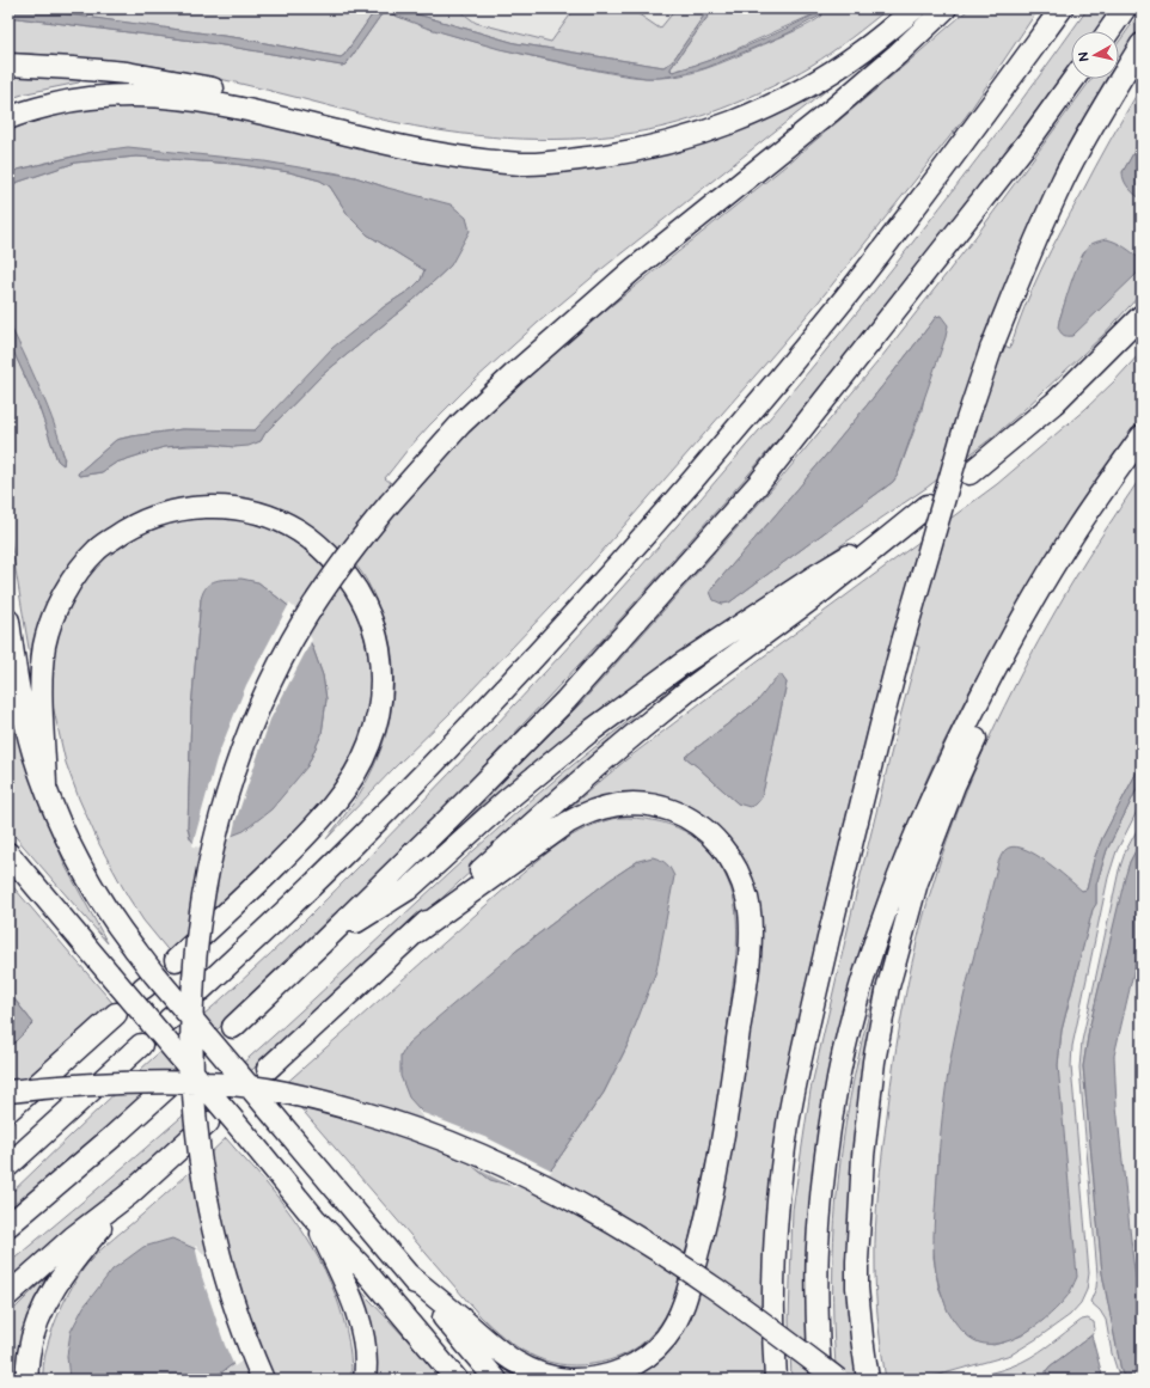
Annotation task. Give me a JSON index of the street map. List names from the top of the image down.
{
  "north": "left"
}
